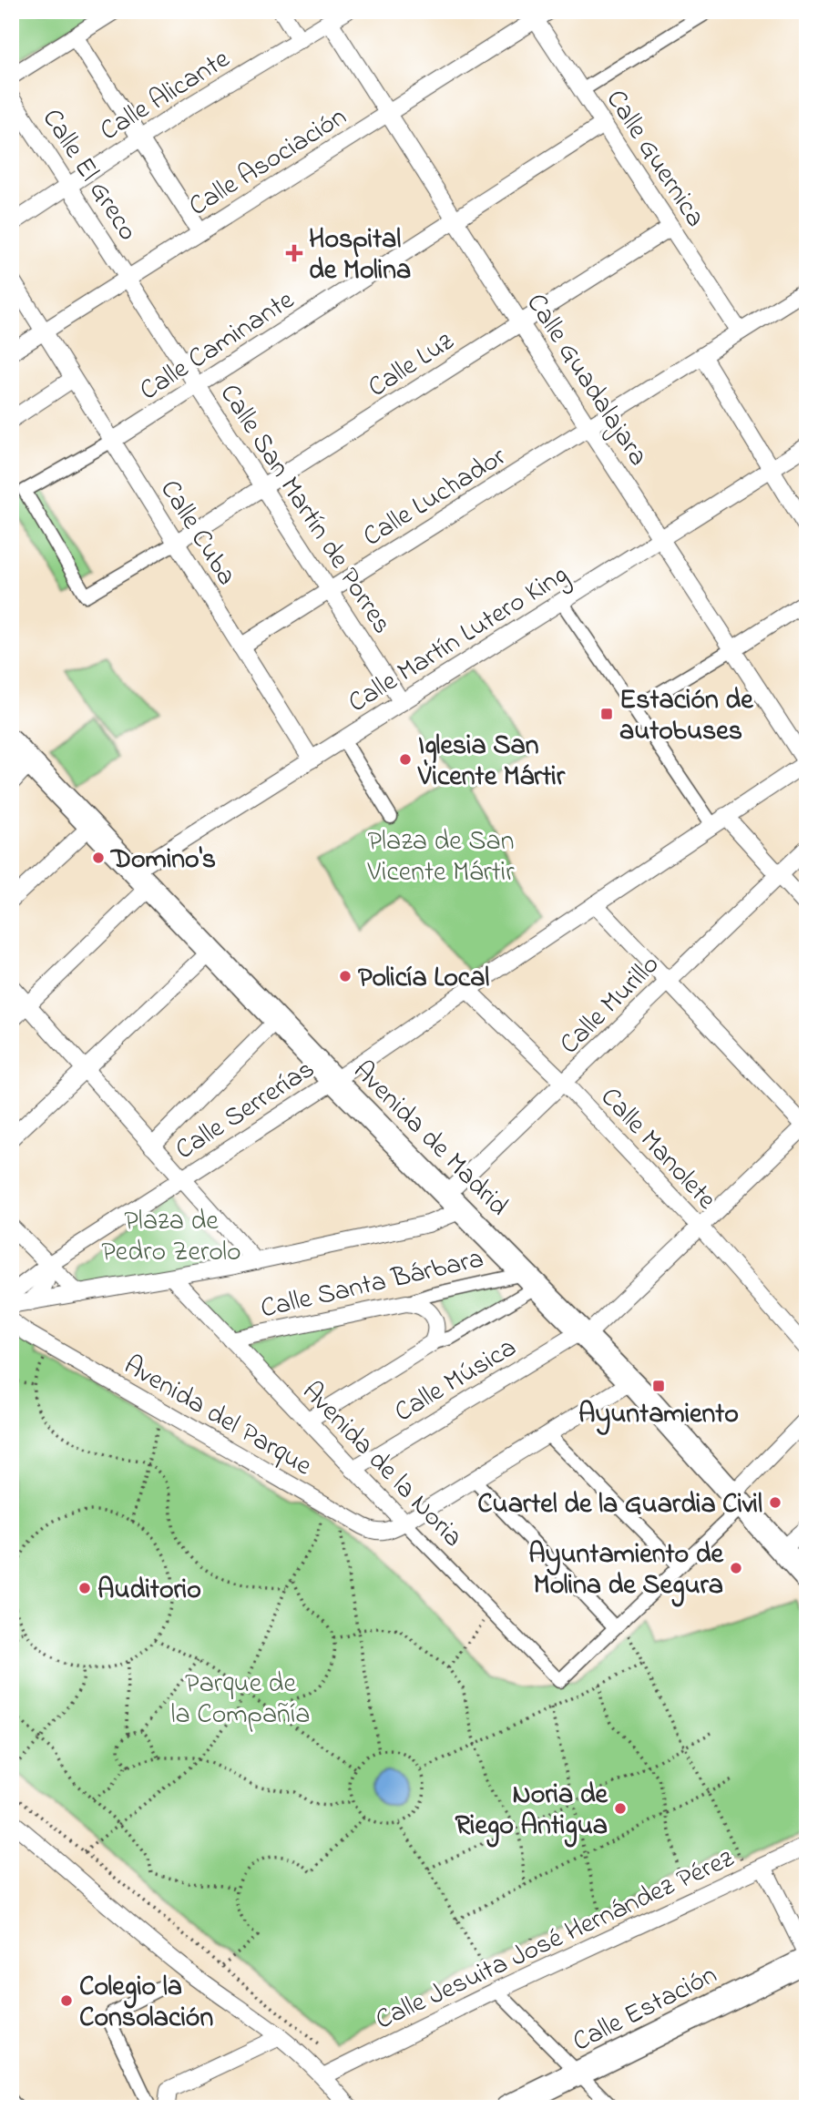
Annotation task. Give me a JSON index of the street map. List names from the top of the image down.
{
  "streets": {
    "main road": ["Avenida de Madrid", "Calle Estación"],
    "street": [
      "Calle Alicante",
      "Calle Guernica",
      "Calle Asociación",
      "Calle El Greco",
      "Calle Caminante",
      "Calle Luz",
      "Calle Guadalajara",
      "Calle Luchador",
      "Calle San Martín de Porres",
      "Calle Cuba",
      "Calle Martín Lutero King",
      "Calle Murillo",
      "Calle Serrerías",
      "Calle Manolete",
      "Calle Santa Bárbara",
      "Calle Música",
      "Avenida del Parque",
      "Avenida de la Noria",
      "Calle Jesuita José Hernández Pérez"
    ]
  },
  "crossings": [
    ["Calle Alicante", "Calle El Greco"],
    ["Calle Alicante", "Calle Guadalajara"],
    ["Calle Guernica", "Calle Asociación"],
    ["Calle Guernica", "Calle Caminante"],
    ["Calle Guernica", "Calle Luz"],
    ["Calle Guernica", "Calle Luchador"],
    ["Calle Asociación", "Calle El Greco"],
    ["Calle Asociación", "Calle Guadalajara"],
    ["Calle Asociación", "Calle San Martín de Porres"],
    ["Calle Asociación", "Calle Cuba"],
    ["Calle El Greco", "Calle San Martín de Porres"],
    ["Calle Caminante", "Calle Guadalajara"],
    ["Calle Caminante", "Calle San Martín de Porres"],
    ["Calle Caminante", "Calle Cuba"],
    ["Calle Luz", "Calle Guadalajara"],
    ["Calle Luz", "Calle San Martín de Porres"],
    ["Calle Luz", "Calle Cuba"],
    ["Calle Guadalajara", "Calle Luchador"],
    ["Calle Guadalajara", "Calle Martín Lutero King"],
    ["Calle Guadalajara", "Calle Serrerías"],
    ["Calle Luchador", "Calle San Martín de Porres"],
    ["Calle Luchador", "Calle Cuba"],
    ["Calle San Martín de Porres", "Calle Martín Lutero King"],
    ["Calle Cuba", "Calle Martín Lutero King"],
    ["Calle Martín Lutero King", "Avenida de Madrid"],
    ["Calle Murillo", "Avenida de Madrid"],
    ["Calle Murillo", "Calle Manolete"],
    ["Calle Serrerías", "Avenida de Madrid"],
    ["Calle Serrerías", "Calle Manolete"],
    ["Avenida de Madrid", "Calle Santa Bárbara"],
    ["Avenida de Madrid", "Calle Música"],
    ["Avenida de Madrid", "Avenida del Parque"],
    ["Calle Manolete", "Calle Música"],
    ["Calle Santa Bárbara", "Avenida de la Noria"],
    ["Calle Música", "Avenida de la Noria"],
    ["Avenida del Parque", "Avenida de la Noria"]
  ],
  "parks": ["Plaza de San Vicente Mártir", "Plaza de Pedro Zerolo", "Parque de la Compañía"],
  "places": {
    "health": ["Hospital de Molina"],
    "transit": ["Estación de autobuses", "Ayuntamiento"],
    "other": [
      "Iglesia San Vicente Mártir",
      "Domino's",
      "Policía Local",
      "Cuartel de la Guardia Civil",
      "Ayuntamiento de Molina de Segura",
      "Auditorio",
      "Noria de Riego Antigua",
      "Colegio la Consolación"
    ]
  }
}
